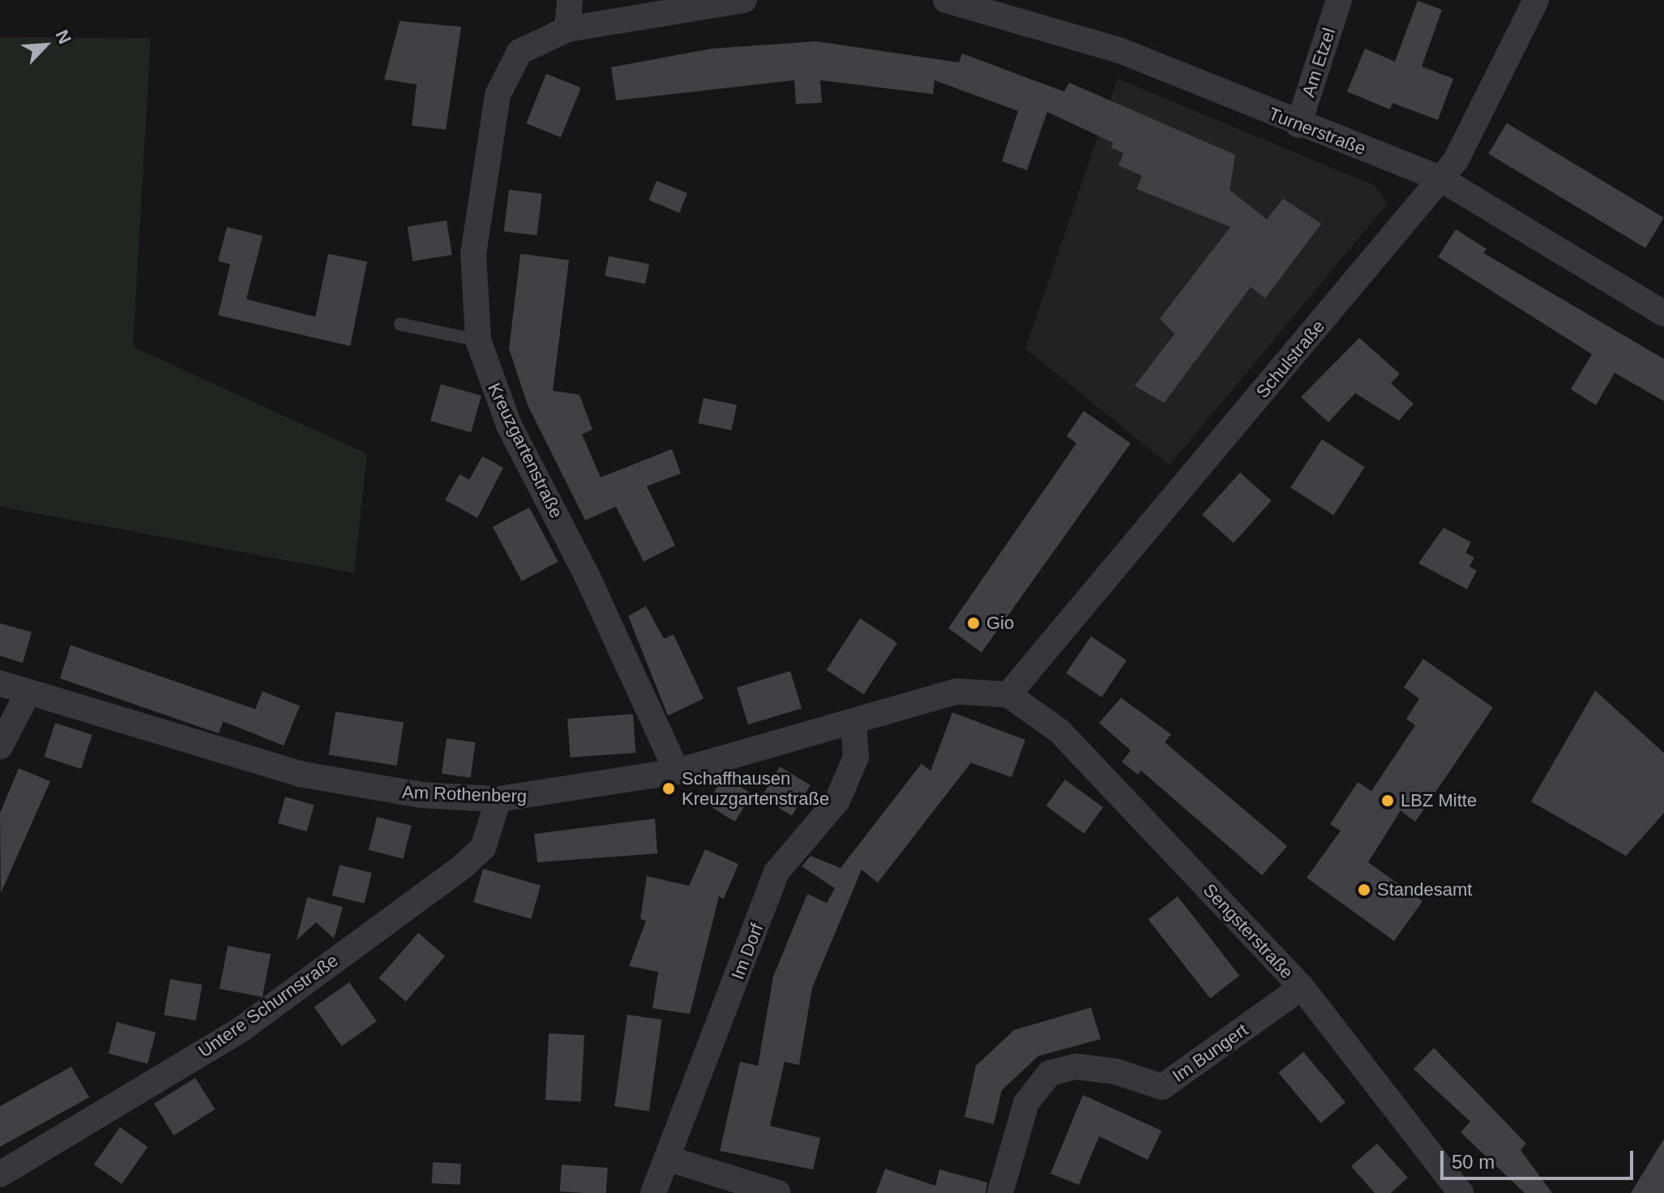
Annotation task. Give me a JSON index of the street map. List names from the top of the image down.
{
  "streets": {
    "street": [
      "Am Etzel",
      "Turnerstraße",
      "Schulstraße",
      "Kreuzgartenstraße",
      "Am Rothenberg",
      "Sengsterstraße",
      "Im Dorf",
      "Untere Schurnstraße",
      "Im Bungert"
    ]
  },
  "crossings": [
    ["Am Etzel", "Turnerstraße"],
    ["Turnerstraße", "Schulstraße"],
    ["Schulstraße", "Am Rothenberg"],
    ["Schulstraße", "Sengsterstraße"],
    ["Kreuzgartenstraße", "Am Rothenberg"],
    ["Am Rothenberg", "Sengsterstraße"],
    ["Am Rothenberg", "Im Dorf"],
    ["Am Rothenberg", "Untere Schurnstraße"],
    ["Sengsterstraße", "Im Bungert"]
  ],
  "places": [
    "Gio",
    "Schaffhausen Kreuzgartenstraße",
    "LBZ Mitte",
    "Standesamt"
  ],
  "scale_bar": "50 m",
  "north": "top right"
}
